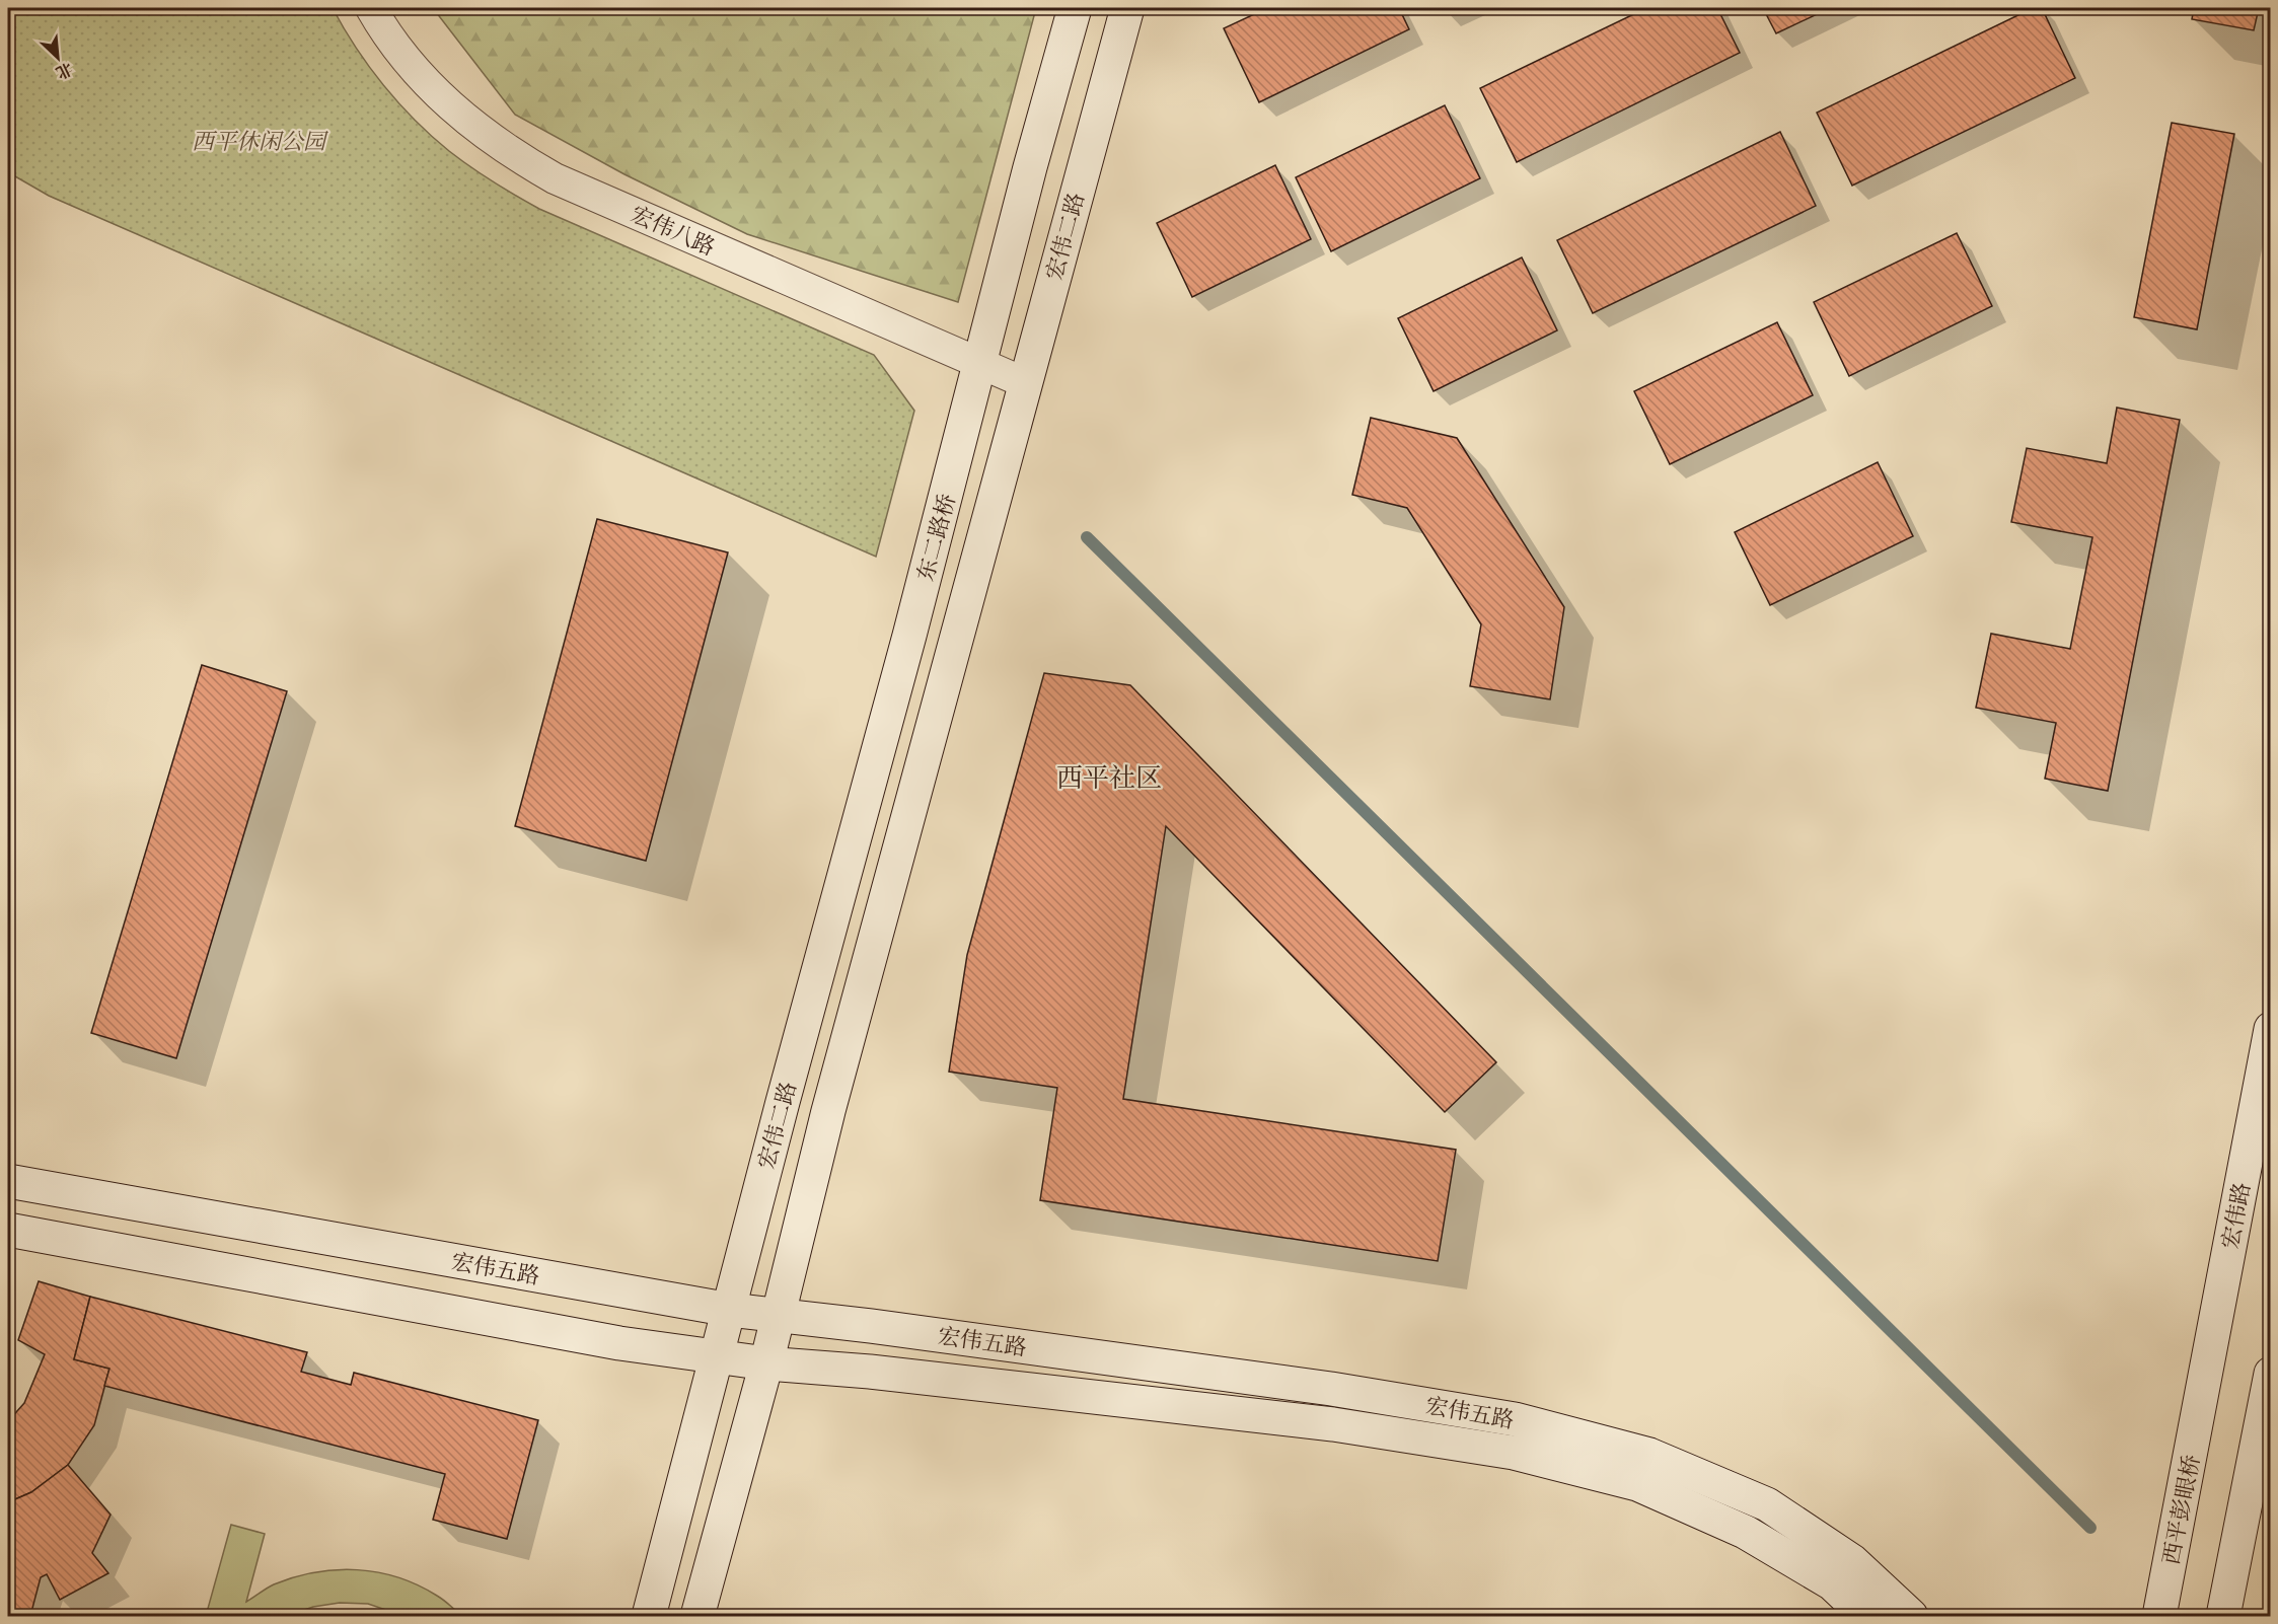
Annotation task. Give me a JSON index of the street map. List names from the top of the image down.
{
  "streets": {
    "street": [
      "宏伟八路",
      "宏伟二路",
      "东二路桥",
      "宏伟路",
      "宏伟五路",
      "西平彭眼桥"
    ]
  },
  "crossings": [
    ["宏伟八路", "宏伟二路"],
    ["宏伟八路", "东二路桥"],
    ["宏伟二路", "东二路桥"],
    ["宏伟二路", "宏伟五路"],
    ["东二路桥", "宏伟五路"],
    ["宏伟路", "西平彭眼桥"]
  ],
  "districts": ["西平社区"],
  "parks": ["西平休闲公园"],
  "north": "bottom right"
}
